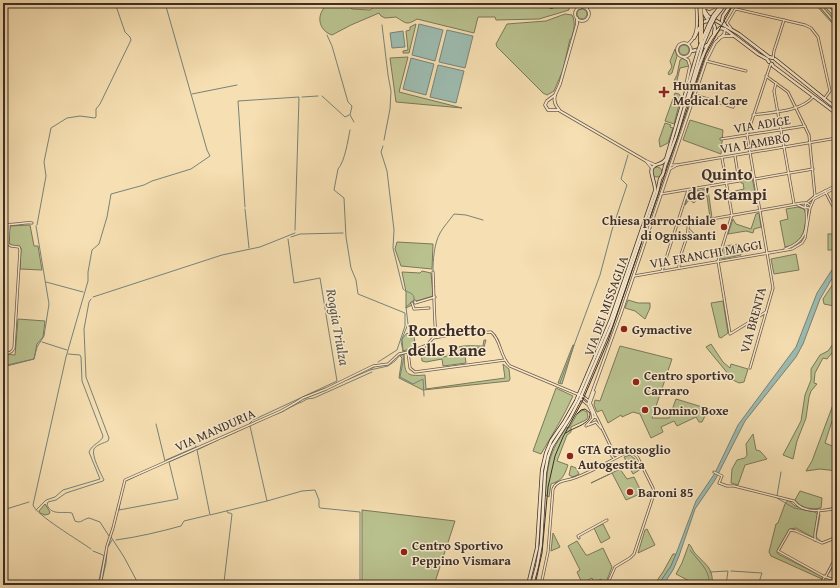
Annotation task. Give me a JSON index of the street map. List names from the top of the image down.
{
  "streets": {
    "main road": ["VIA DEI MISSAGLIA"],
    "street": [
      "VIA ADIGE",
      "VIA LAMBRO",
      "VIA FRANCHI MAGGI",
      "VIA BRENTA",
      "VIA MANDURIA"
    ]
  },
  "crossings": [
    ["VIA ADIGE", "VIA BRENTA"],
    ["VIA LAMBRO", "VIA BRENTA"],
    ["VIA FRANCHI MAGGI", "VIA DEI MISSAGLIA"],
    ["VIA FRANCHI MAGGI", "VIA BRENTA"]
  ],
  "districts": ["Quinto de' Stampi", "Ronchetto delle Rane"],
  "water": ["Roggia Triulza"],
  "places": {
    "health": ["Humanitas Medical Care"],
    "other": [
      "Chiesa parrocchiale di Ognissanti",
      "Gymactive",
      "Centro sportivo Carraro",
      "Domino Boxe",
      "GTA Gratosoglio Autogestita",
      "Baroni 85",
      "Centro Sportivo Peppino Vismara"
    ]
  }
}
